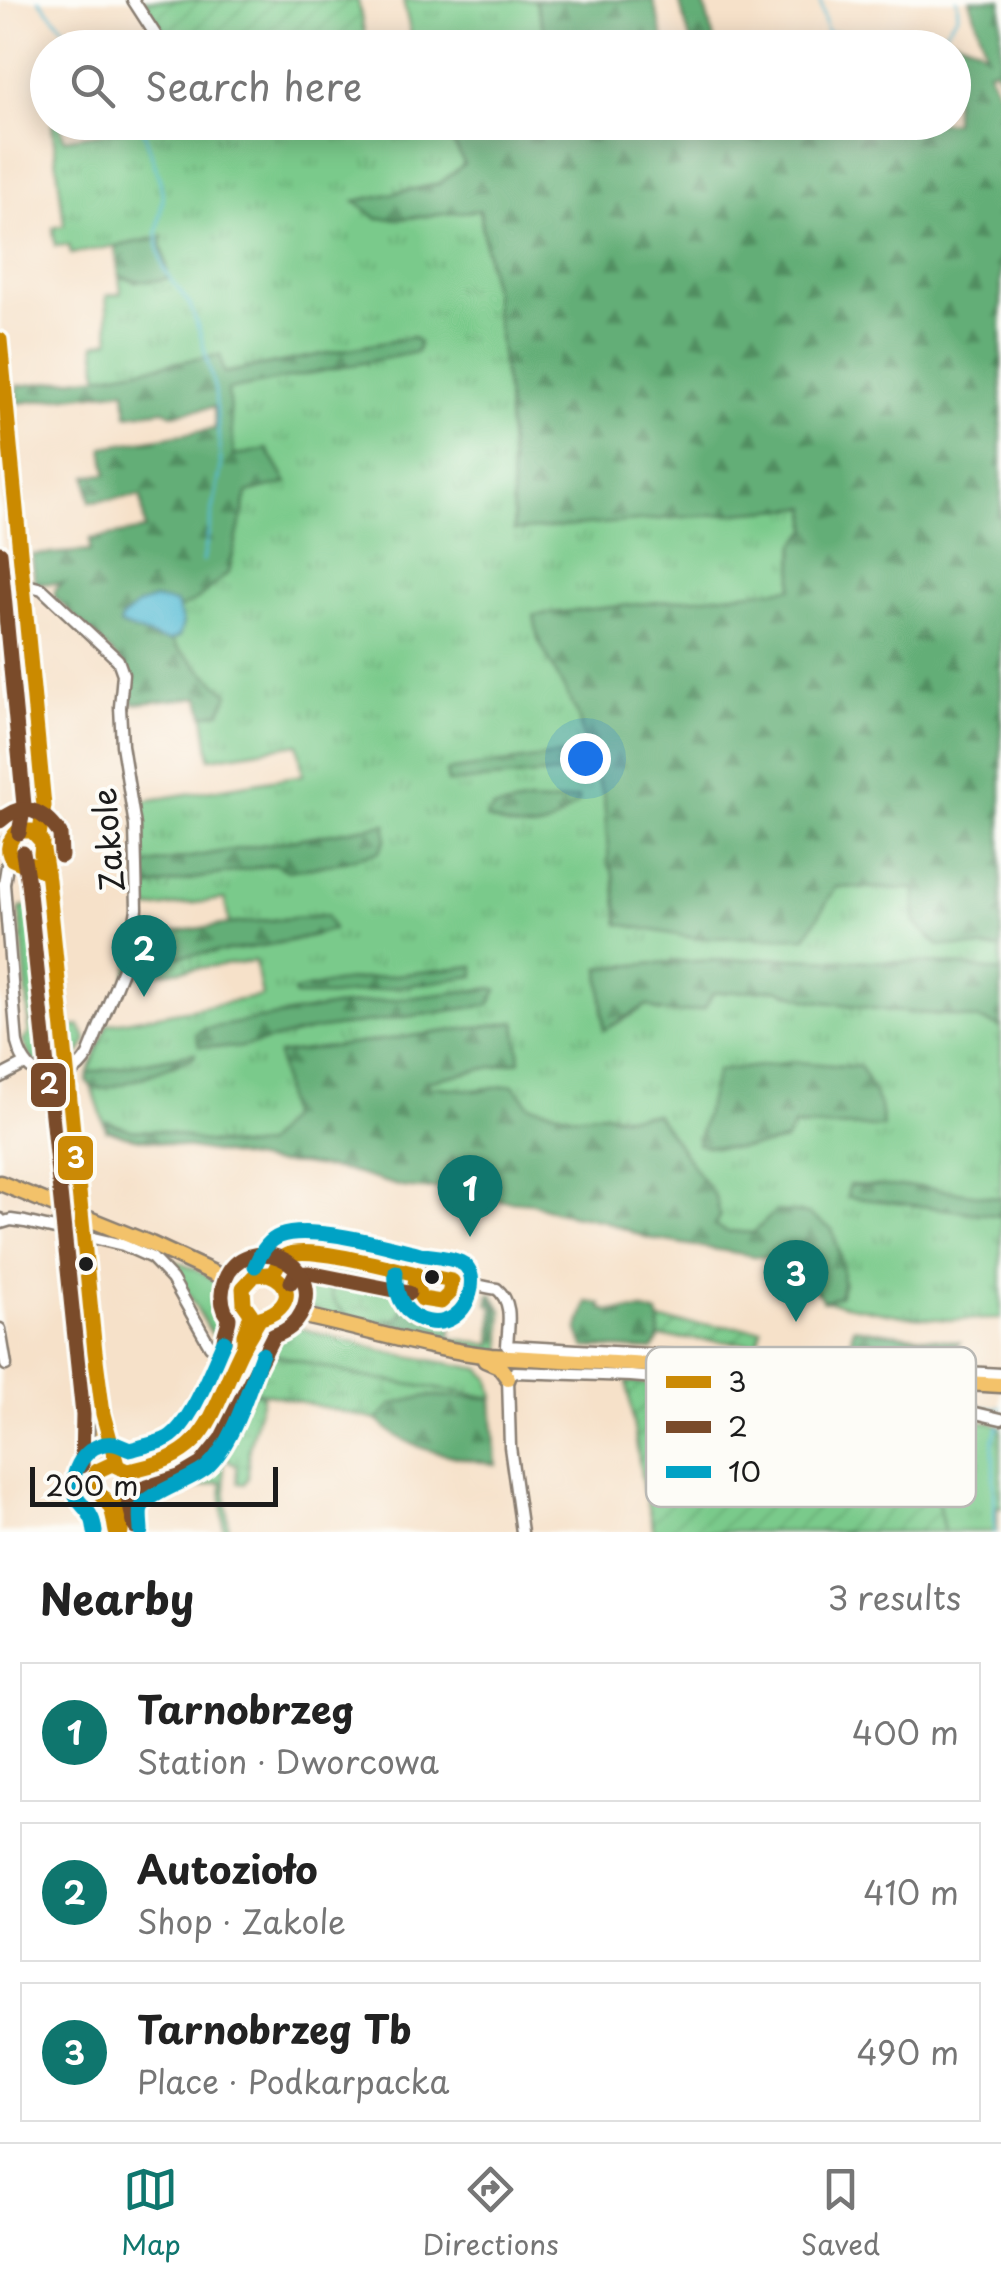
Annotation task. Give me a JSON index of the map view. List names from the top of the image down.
{
  "streets": {
    "street": ["Zakole"]
  },
  "lines": ["transit line 3", "transit line 2", "transit line 10"],
  "legend": ["3", "2", "10"],
  "scale_bar": "200 m",
  "page": {
    "search": "Search here",
    "pins": ["2", "1", "3"],
    "scale": "200 m",
    "heading": ["Nearby", "3 results"],
    "list": [
      {
        "mark": "1",
        "name": "Tarnobrzeg",
        "note": "Station · Dworcowa",
        "value": "400 m"
      },
      {
        "mark": "2",
        "name": "Autozioło",
        "note": "Shop · Zakole",
        "value": "410 m"
      },
      {
        "mark": "3",
        "name": "Tarnobrzeg Tb",
        "note": "Place · Podkarpacka",
        "value": "490 m"
      }
    ],
    "nav": ["Map", "Directions", "Saved"]
  }
}
